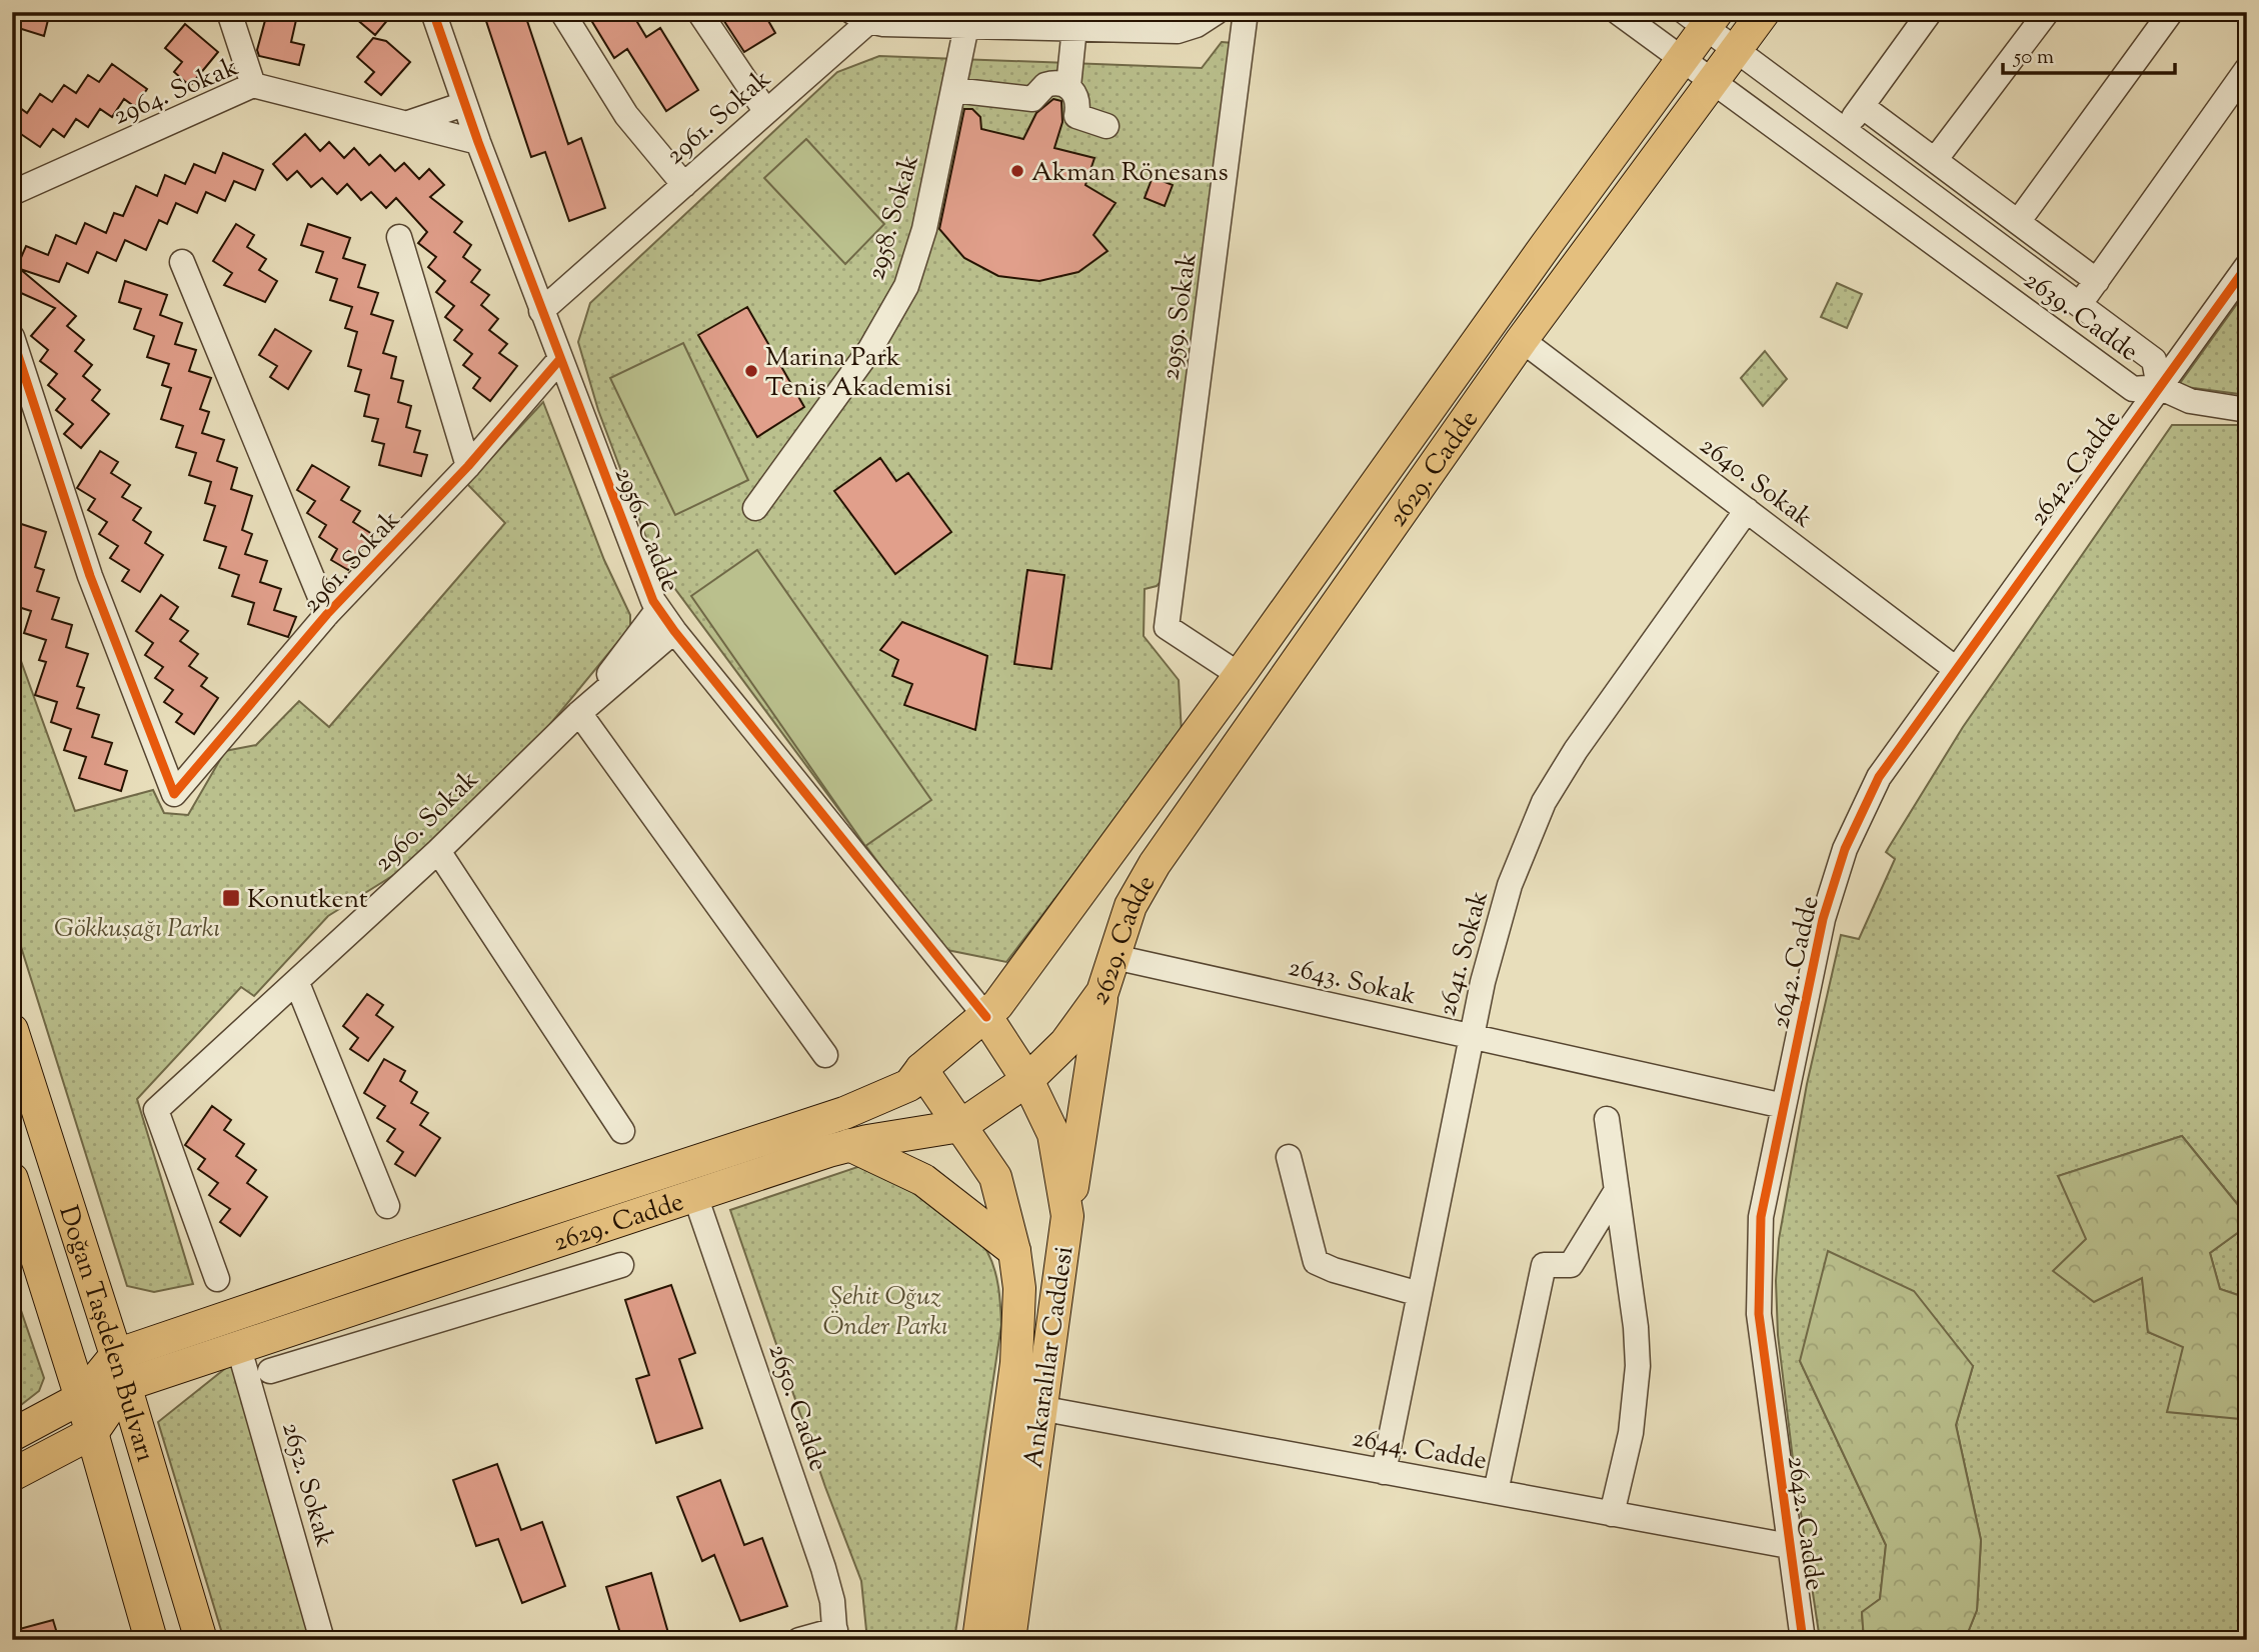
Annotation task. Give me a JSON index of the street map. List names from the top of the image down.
{
  "streets": {
    "main road": ["2629. Cadde", "Doğan Taşdelen Bulvarı", "Ankaralılar Caddesi"],
    "street": [
      "2964. Sokak",
      "2961. Sokak",
      "2958. Sokak",
      "2639. Cadde",
      "2959. Sokak",
      "2642. Cadde",
      "2640. Sokak",
      "2956. Cadde",
      "2960. Sokak",
      "2641. Sokak",
      "2643. Sokak",
      "2650. Cadde",
      "2644. Cadde",
      "2652. Sokak"
    ]
  },
  "crossings": [
    ["2964. Sokak", "2956. Cadde"],
    ["2961. Sokak", "2956. Cadde"],
    ["2639. Cadde", "2629. Cadde"],
    ["2639. Cadde", "2642. Cadde"],
    ["2959. Sokak", "2629. Cadde"],
    ["2629. Cadde", "2640. Sokak"],
    ["2629. Cadde", "2956. Cadde"],
    ["2629. Cadde", "2643. Sokak"],
    ["2629. Cadde", "Doğan Taşdelen Bulvarı"],
    ["2629. Cadde", "Ankaralılar Caddesi"],
    ["2629. Cadde", "2650. Cadde"],
    ["2629. Cadde", "2652. Sokak"],
    ["2642. Cadde", "2640. Sokak"],
    ["2642. Cadde", "2643. Sokak"],
    ["2642. Cadde", "2644. Cadde"],
    ["2640. Sokak", "2641. Sokak"],
    ["2956. Cadde", "2960. Sokak"],
    ["2956. Cadde", "Ankaralılar Caddesi"],
    ["2641. Sokak", "2643. Sokak"],
    ["2641. Sokak", "2644. Cadde"],
    ["Ankaralılar Caddesi", "2644. Cadde"]
  ],
  "parks": ["Gökkuşağı Parkı", "Şehit Oğuz Önder Parkı"],
  "places": {
    "other": ["Akman Rönesans", "Marina Park Tenis Akademisi"],
    "transit": ["Konutkent"]
  },
  "scale_bar": "50 m"
}
